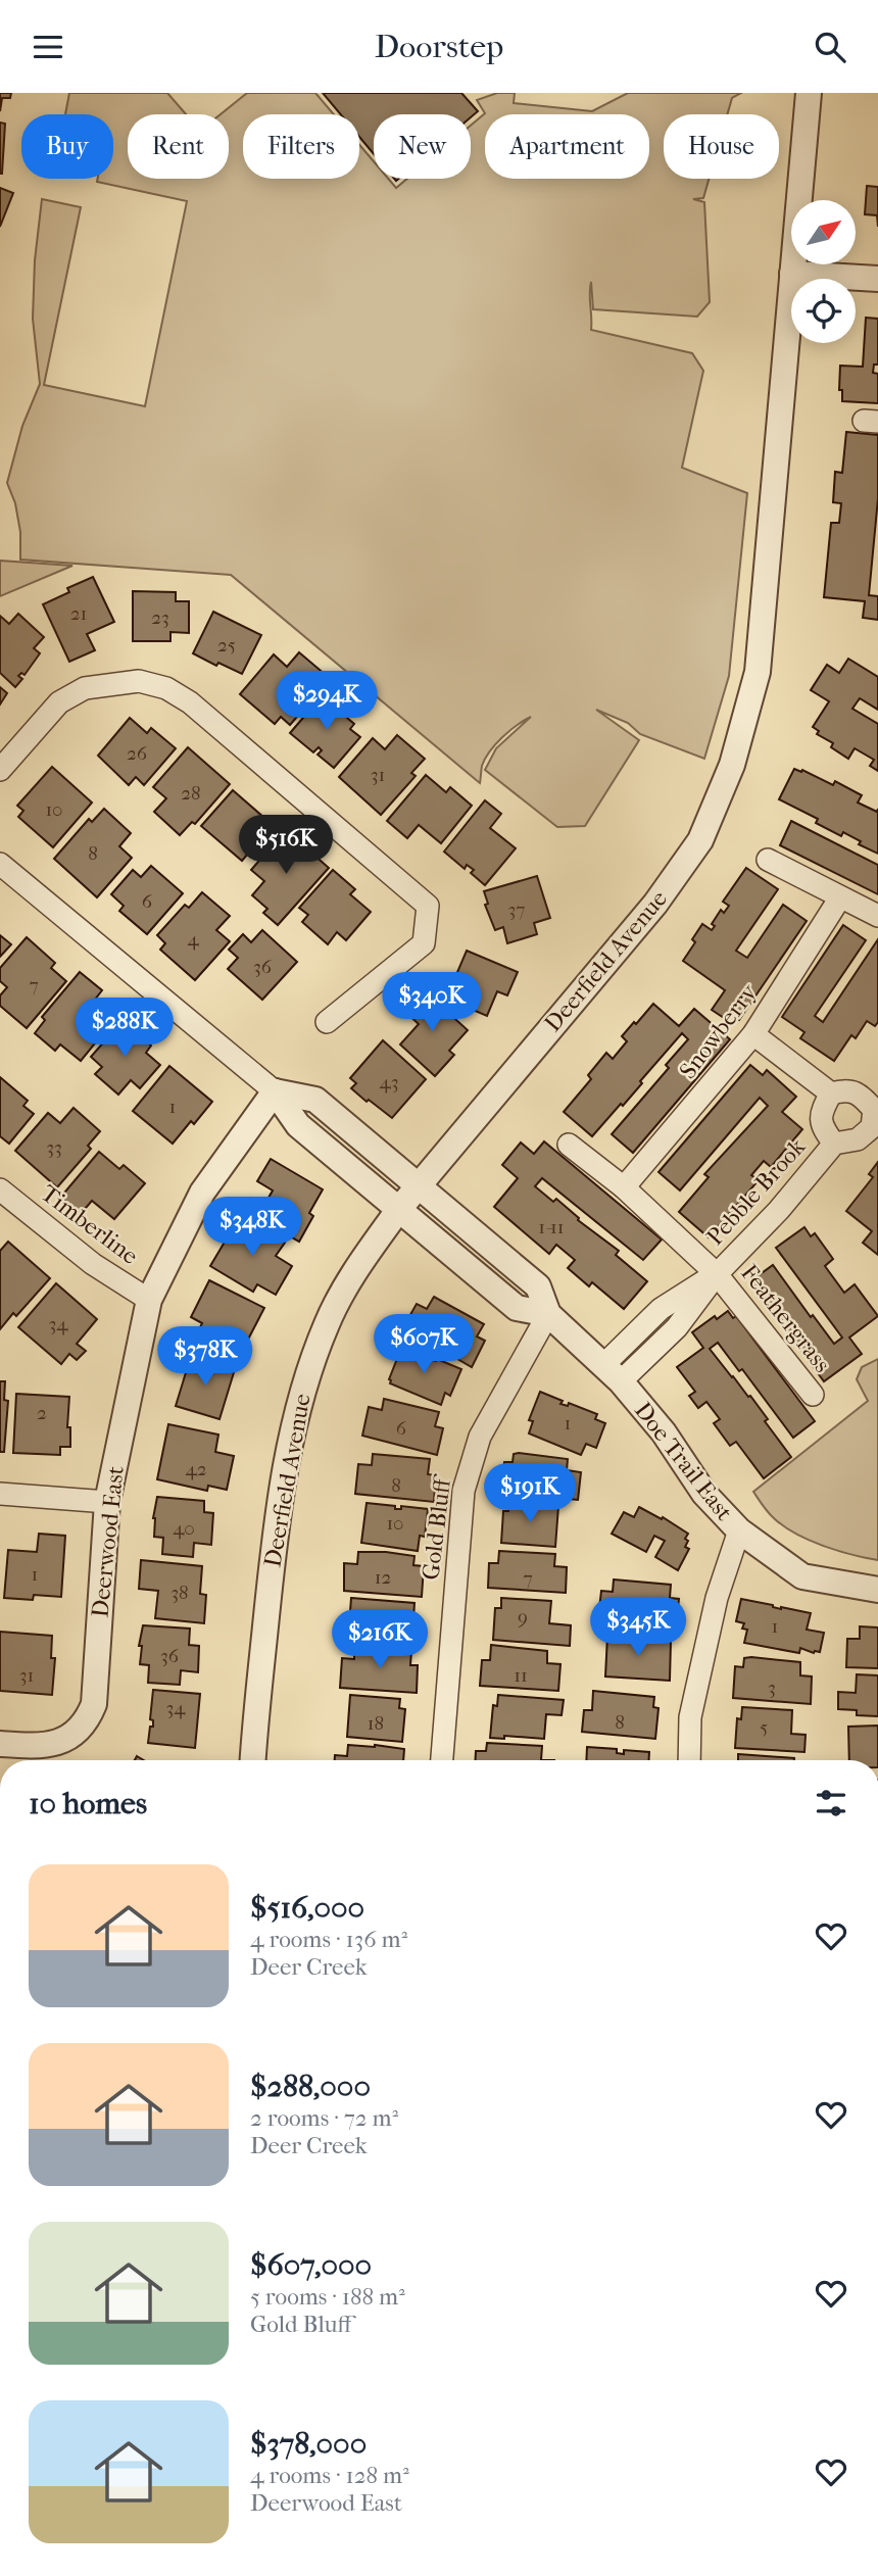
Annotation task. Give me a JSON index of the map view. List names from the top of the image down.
{
  "streets": {
    "street": [
      "Deerfield Avenue",
      "Snowberry",
      "Pebble Brook",
      "Timberline",
      "Feathergrass",
      "Doe Trail East",
      "Gold Bluff",
      "Deerwood East"
    ]
  },
  "crossings": [
    ["Deerfield Avenue", "Doe Trail East"],
    ["Snowberry", "Pebble Brook"],
    ["Pebble Brook", "Feathergrass"],
    ["Pebble Brook", "Doe Trail East"],
    ["Timberline", "Deerwood East"],
    ["Doe Trail East", "Gold Bluff"],
    ["Doe Trail East", "Deerwood East"]
  ],
  "house_numbers": [
    "21",
    "23",
    "25",
    "26",
    "31",
    "28",
    "10",
    "8",
    "6",
    "37",
    "4",
    "36",
    "7",
    "43",
    "1",
    "33",
    "1-11",
    "34",
    "2",
    "1",
    "6",
    "42",
    "8",
    "10",
    "40",
    "1",
    "12",
    "7",
    "38",
    "9",
    "1",
    "36",
    "31",
    "11",
    "3",
    "34",
    "8",
    "18",
    "5"
  ],
  "north": "top right",
  "page": {
    "header": "Doorstep",
    "chip": [
      "Buy",
      "Rent",
      "Filters",
      "New",
      "Apartment",
      "House"
    ],
    "price": [
      "$294K",
      "$516K",
      "$340K",
      "$288K",
      "$348K",
      "$607K",
      "$378K",
      "$191K",
      "$345K",
      "$216K"
    ],
    "heading": "10 homes",
    "list": [
      {
        "name": "$516,000",
        "note": "4 rooms · 136 m² · Deer Creek"
      },
      {
        "name": "$288,000",
        "note": "2 rooms · 72 m² · Deer Creek"
      },
      {
        "name": "$607,000",
        "note": "5 rooms · 188 m² · Gold Bluff"
      },
      {
        "name": "$378,000",
        "note": "4 rooms · 128 m² · Deerwood East"
      }
    ]
  }
}
